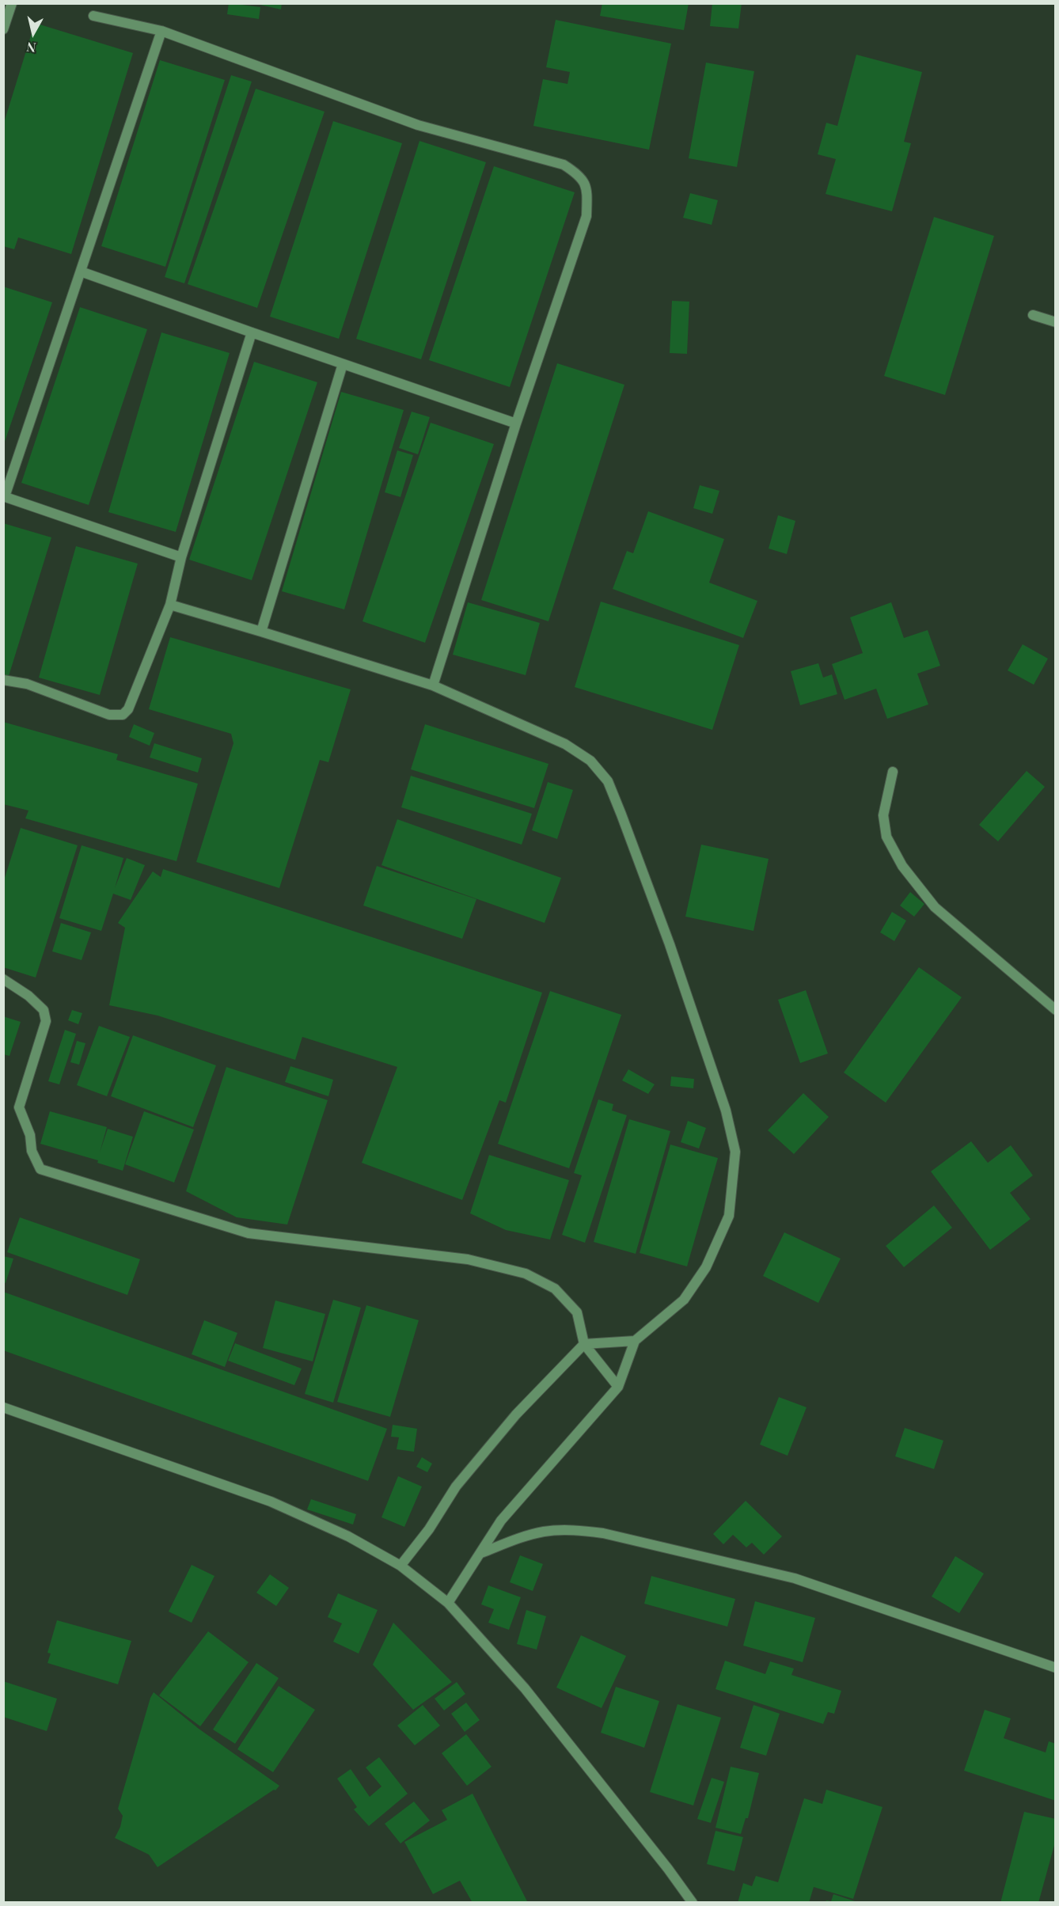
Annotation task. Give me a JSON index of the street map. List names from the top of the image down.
{
  "north": "bottom"
}
